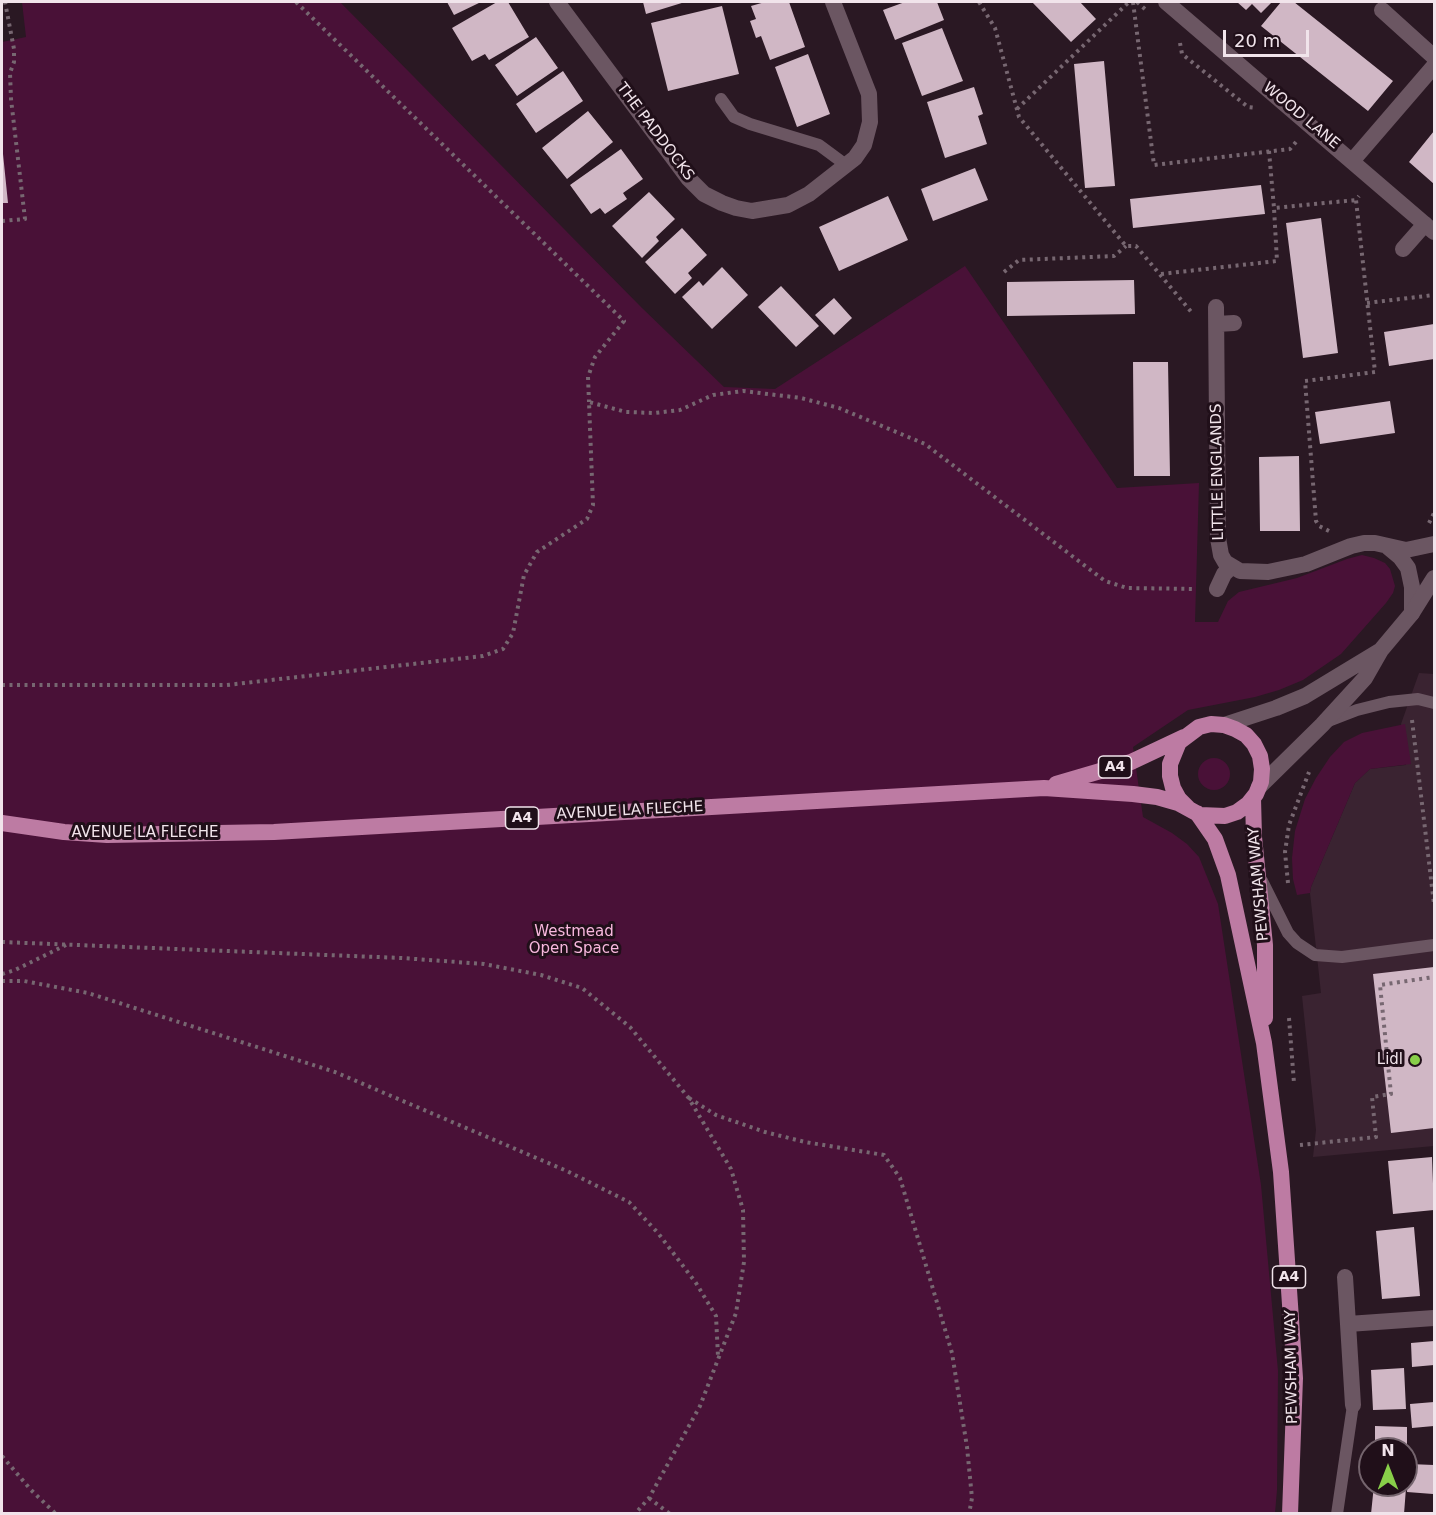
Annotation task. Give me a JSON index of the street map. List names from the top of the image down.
{
  "streets": {
    "main road": ["A4", "AVENUE LA FLECHE", "PEWSHAM WAY"],
    "street": ["WOOD LANE", "THE PADDOCKS", "LITTLE ENGLANDS"]
  },
  "crossings": [
    ["A4", "AVENUE LA FLECHE"],
    ["A4", "PEWSHAM WAY"],
    ["AVENUE LA FLECHE", "PEWSHAM WAY"]
  ],
  "parks": ["Westmead Open Space"],
  "places": ["Lidl"],
  "scale_bar": "20 m",
  "north": "top"
}
